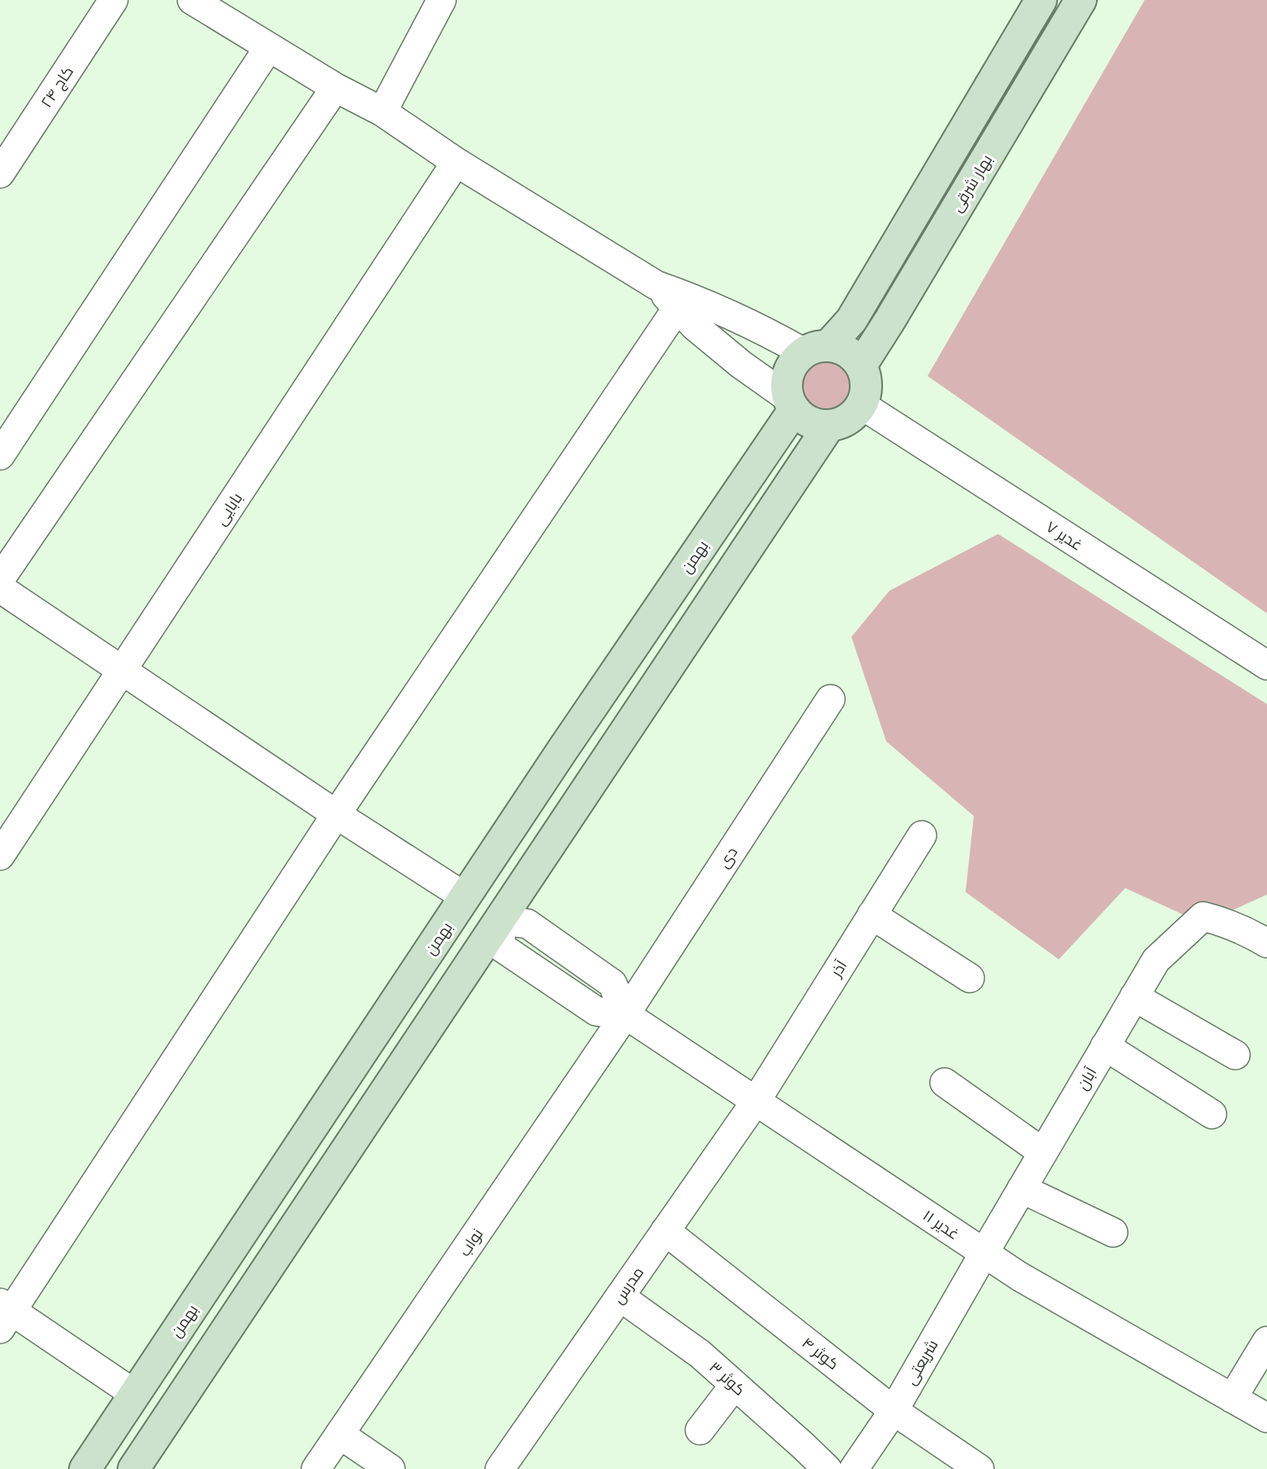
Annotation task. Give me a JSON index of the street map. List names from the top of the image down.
{
  "streets": {
    "street": [
      "کاج ۲۴",
      "بهار شرقی",
      "بابایی",
      "غدیر ۷",
      "بهمن",
      "دی",
      "آذر",
      "آبان",
      "غدیر ۱۱",
      "نواب",
      "مدرس",
      "کوثر ۴",
      "شریعتی",
      "کوثر ۳"
    ]
  },
  "crossings": [
    ["بهار شرقی", "غدیر ۷"],
    ["بهار شرقی", "بهمن"],
    ["غدیر ۷", "بهمن"],
    ["دی", "غدیر ۱۱"],
    ["دی", "نواب"],
    ["آذر", "غدیر ۱۱"],
    ["آذر", "مدرس"],
    ["آبان", "غدیر ۱۱"],
    ["آبان", "شریعتی"],
    ["غدیر ۱۱", "نواب"],
    ["غدیر ۱۱", "مدرس"],
    ["غدیر ۱۱", "شریعتی"],
    ["مدرس", "کوثر ۴"],
    ["مدرس", "کوثر ۳"],
    ["کوثر ۴", "شریعتی"]
  ]
}
